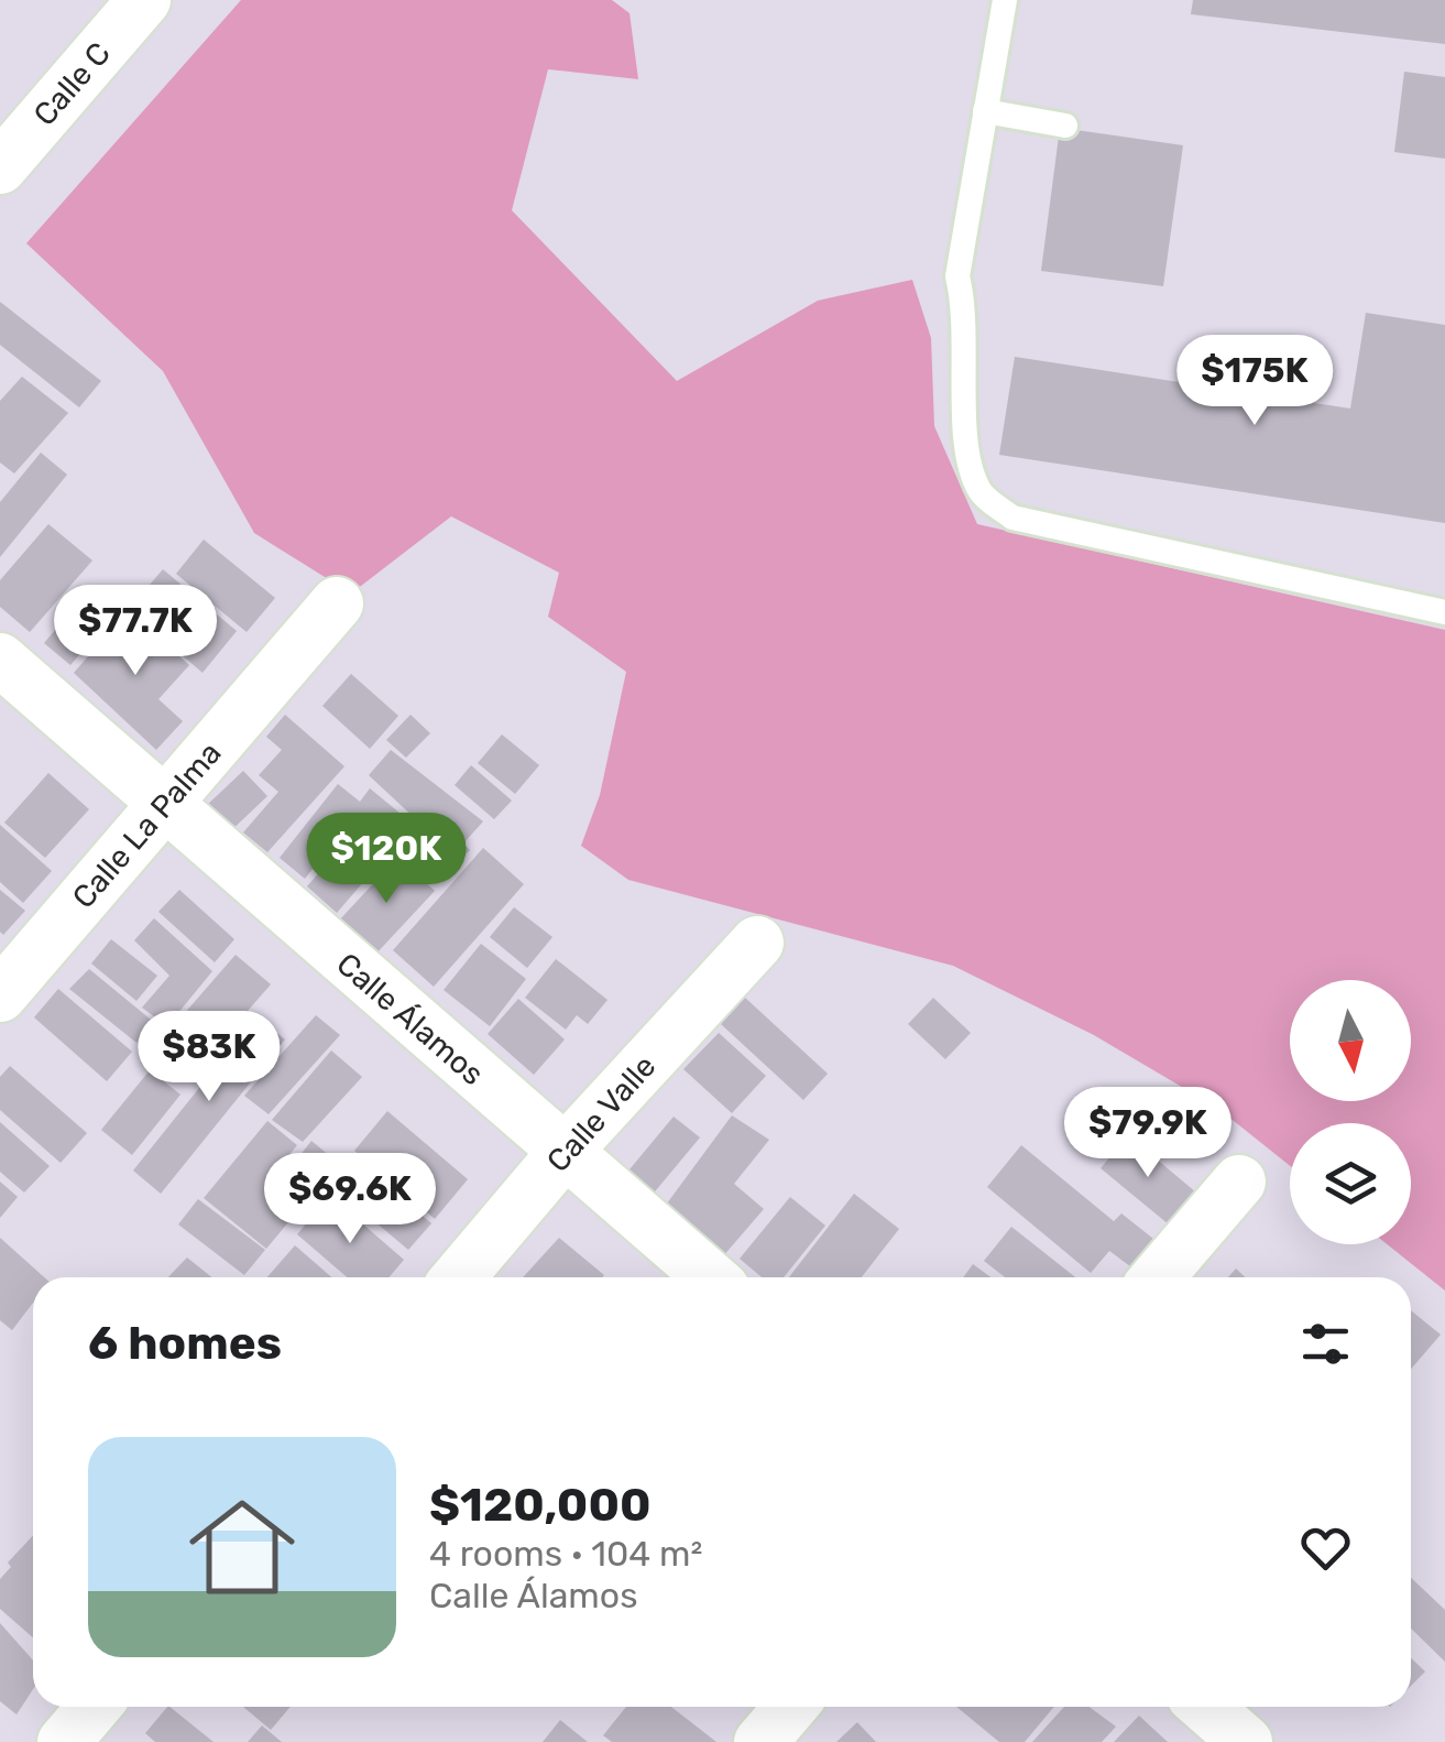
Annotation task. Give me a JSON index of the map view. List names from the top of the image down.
{
  "streets": {
    "street": [
      "Calle C",
      "Calle La Palma",
      "Calle Álamos",
      "Calle Valle"
    ]
  },
  "crossings": [
    ["Calle La Palma", "Calle Álamos"],
    ["Calle Álamos", "Calle Valle"]
  ],
  "north": "bottom",
  "page": {
    "price": [
      "$175K",
      "$77.7K",
      "$120K",
      "$83K",
      "$79.9K",
      "$69.6K"
    ],
    "heading": "6 homes",
    "list": [
      {
        "name": "$120,000",
        "note": "4 rooms · 104 m² · Calle Álamos"
      }
    ]
  }
}
